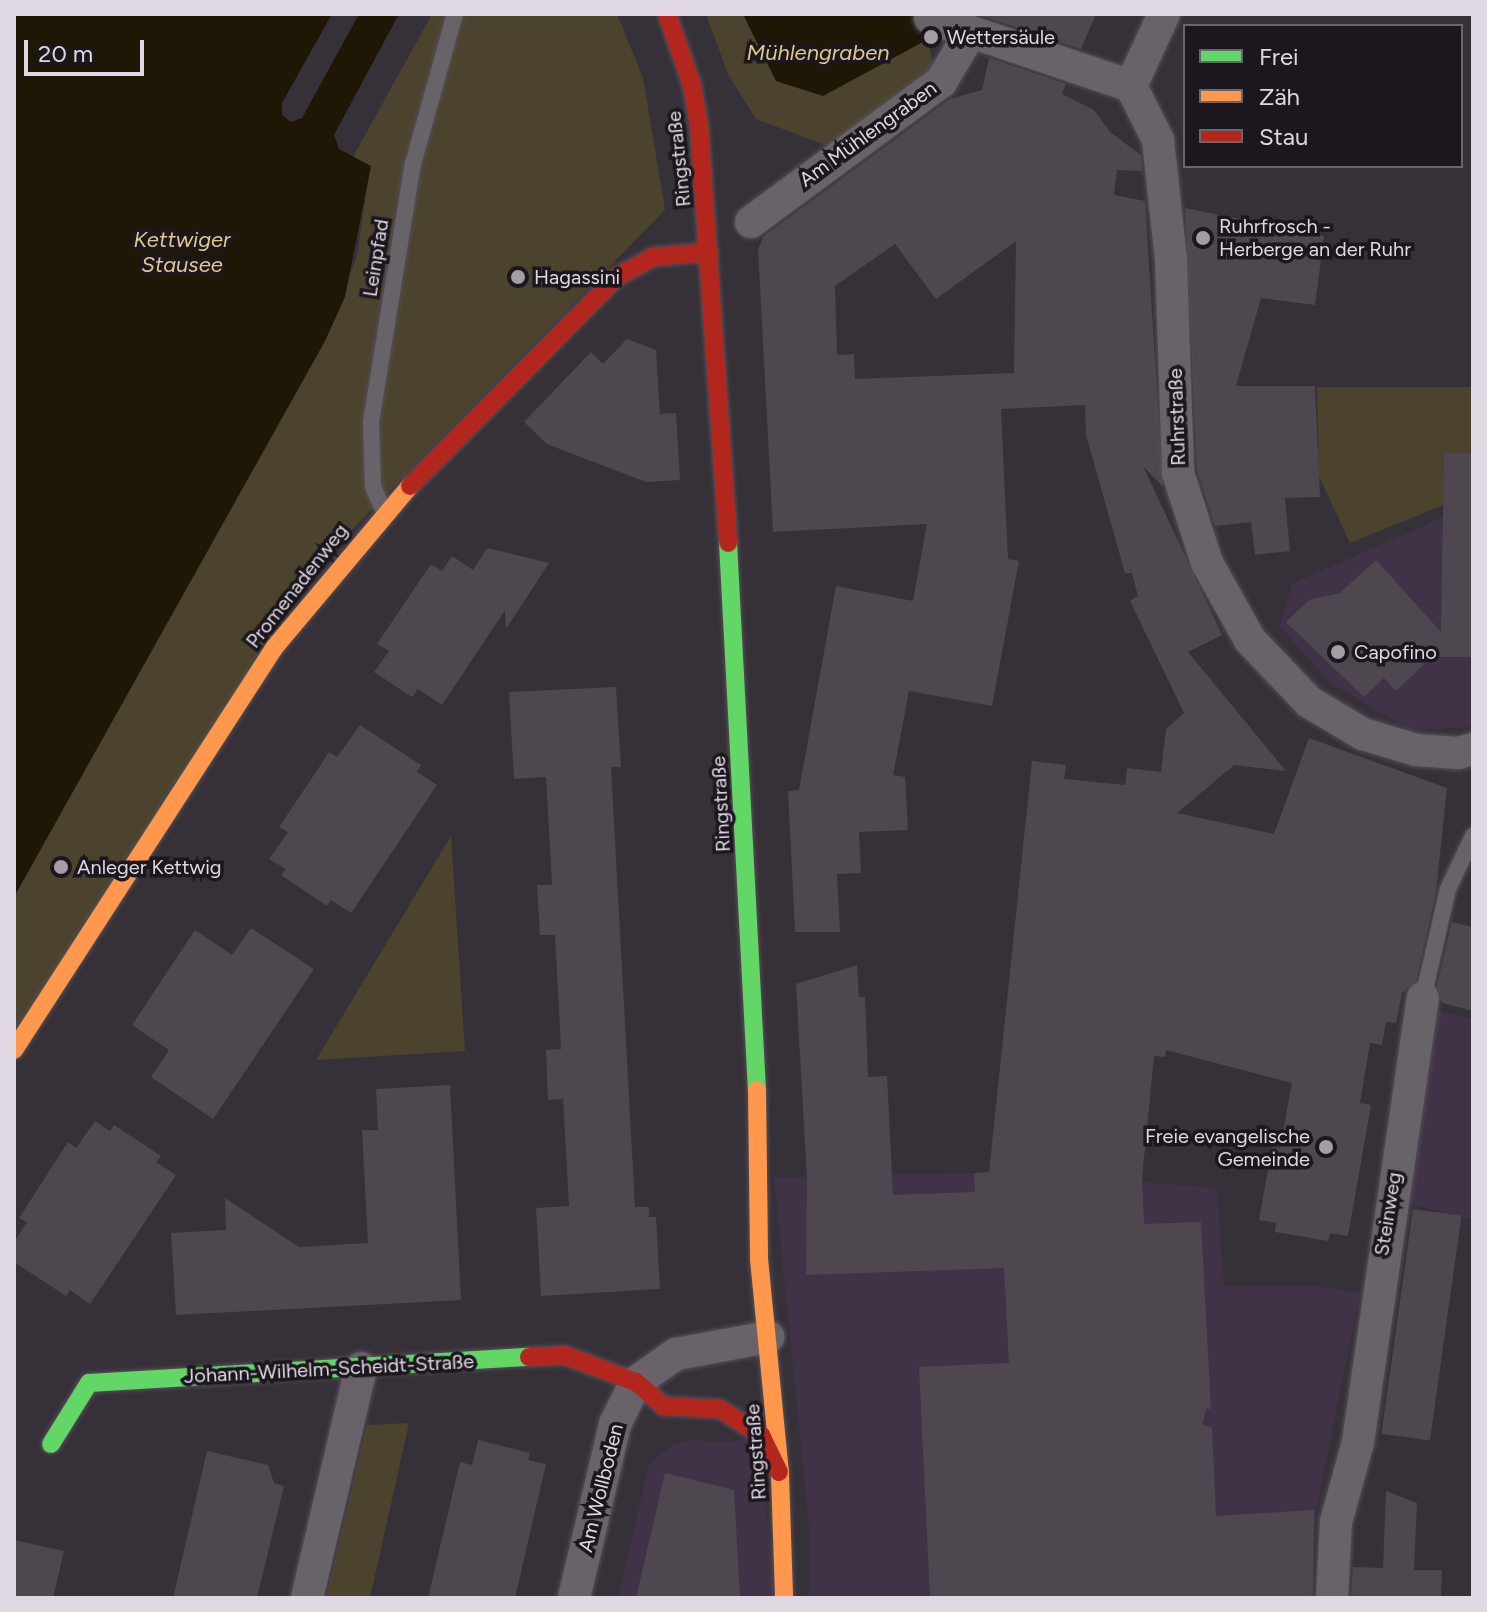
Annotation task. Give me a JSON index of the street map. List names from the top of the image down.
{
  "streets": {
    "street": [
      "Am Mühlengraben",
      "Ringstraße",
      "Ruhrstraße",
      "Promenadenweg",
      "Steinweg",
      "Johann-Wilhelm-Scheidt-Straße",
      "Am Wollboden"
    ],
    "lane": ["Leinpfad"]
  },
  "crossings": [
    ["Ringstraße", "Promenadenweg"],
    ["Ringstraße", "Johann-Wilhelm-Scheidt-Straße"],
    ["Leinpfad", "Promenadenweg"],
    ["Johann-Wilhelm-Scheidt-Straße", "Am Wollboden"]
  ],
  "water": ["Mühlengraben", "Kettwiger Stausee"],
  "places": [
    "Wettersäule",
    "Ruhrfrosch - Herberge an der Ruhr",
    "Hagassini",
    "Capofino",
    "Anleger Kettwig",
    "Freie evangelische Gemeinde"
  ],
  "legend": ["Frei", "Zäh", "Stau"],
  "scale_bar": "20 m"
}
